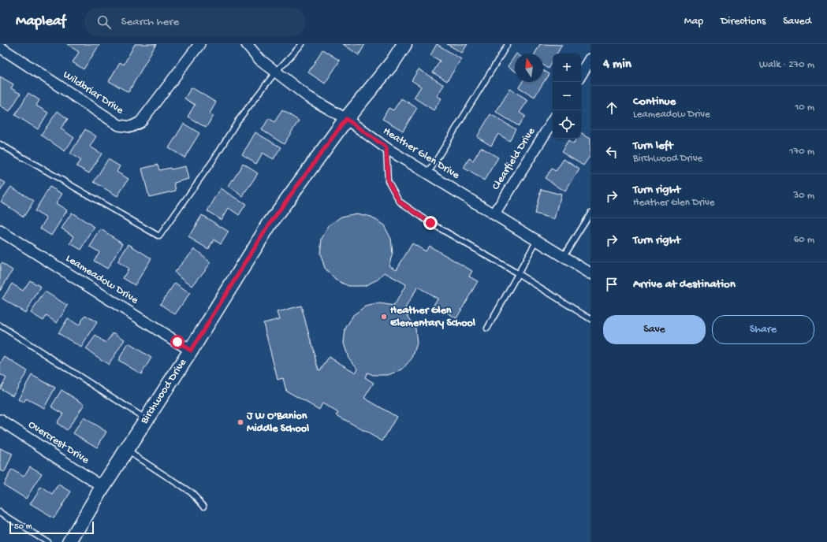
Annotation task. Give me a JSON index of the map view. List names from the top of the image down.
{
  "streets": {
    "street": [
      "Wildbriar Drive",
      "Heather Glen Drive",
      "Clearfield Drive",
      "Leameadow Drive",
      "Birchwood Drive",
      "Overcrest Drive"
    ]
  },
  "crossings": [
    ["Heather Glen Drive", "Clearfield Drive"],
    ["Heather Glen Drive", "Birchwood Drive"],
    ["Leameadow Drive", "Birchwood Drive"],
    ["Birchwood Drive", "Overcrest Drive"]
  ],
  "places": ["Heather Glen Elementary School", "J W O'Banion Middle School"],
  "scale_bar": "50 m",
  "north": "top",
  "page": {
    "header": "Mapleaf",
    "search": "Search here",
    "nav": ["Map", "Directions", "Saved"],
    "heading": ["4 min", "Walk · 270 m"],
    "map_buttons": ["+", "−"],
    "list": [
      ["Continue", "Leameadow Drive", "10 m"],
      ["Turn left", "Birchwood Drive", "170 m"],
      ["Turn right", "Heather Glen Drive", "30 m"],
      ["Turn right", "60 m"],
      "Arrive at destination"
    ],
    "buttons": ["Save", "Share"],
    "scale": "50 m"
  }
}
